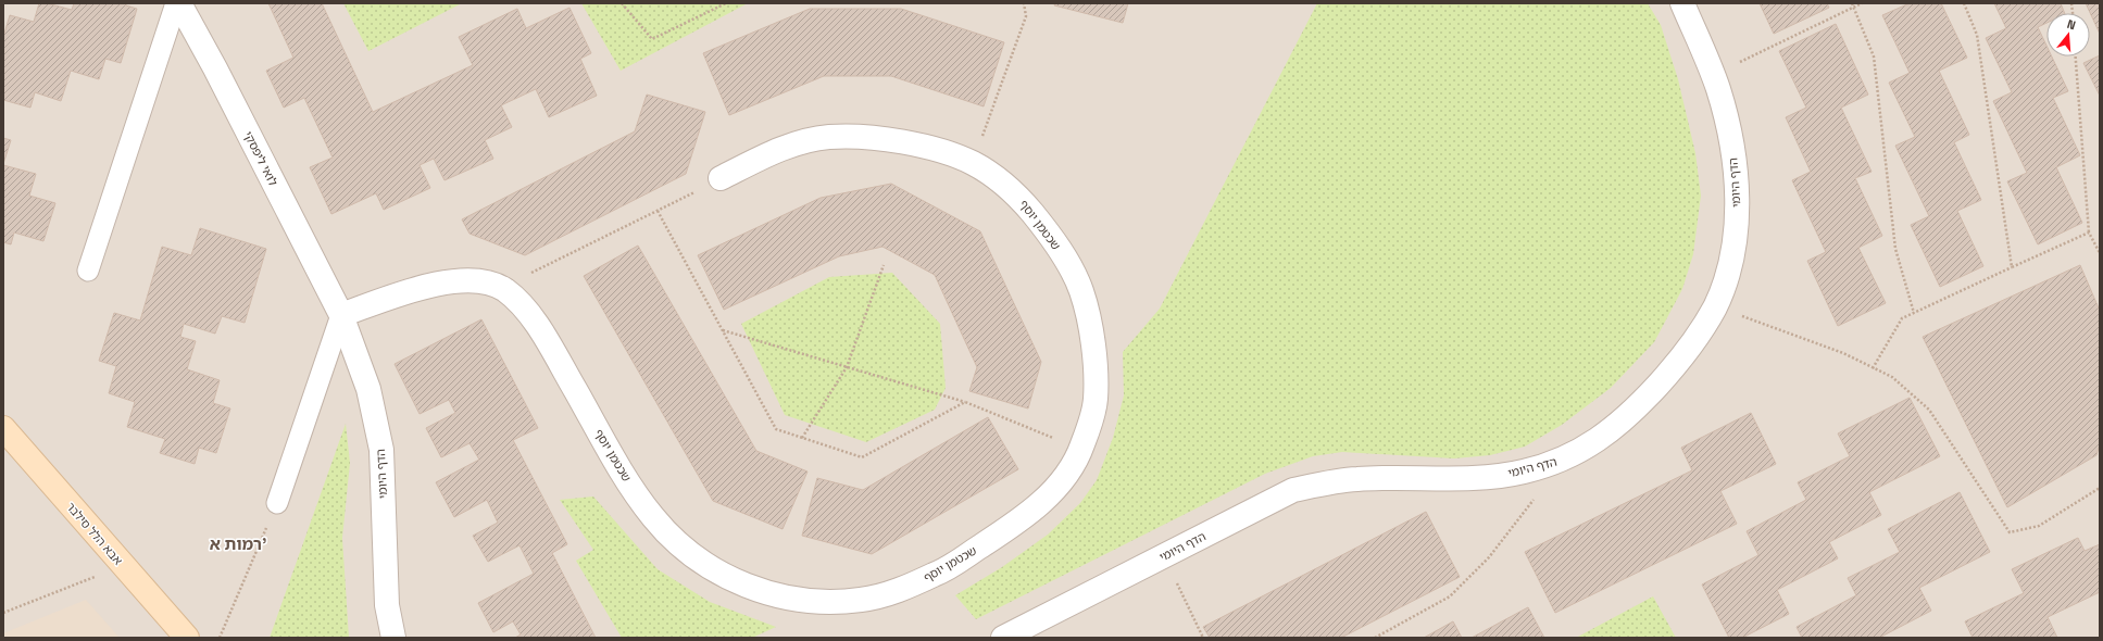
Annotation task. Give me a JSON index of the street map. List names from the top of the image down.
{
  "streets": {
    "street": [
      "לואי ליפסקי",
      "הדף היומי",
      "שכטמן יוסף",
      "אבא הלל סילבר"
    ]
  },
  "crossings": [
    ["לואי ליפסקי", "הדף היומי"],
    ["לואי ליפסקי", "שכטמן יוסף"],
    ["הדף היומי", "שכטמן יוסף"]
  ],
  "districts": ["רמות א'"],
  "north": "top"
}
